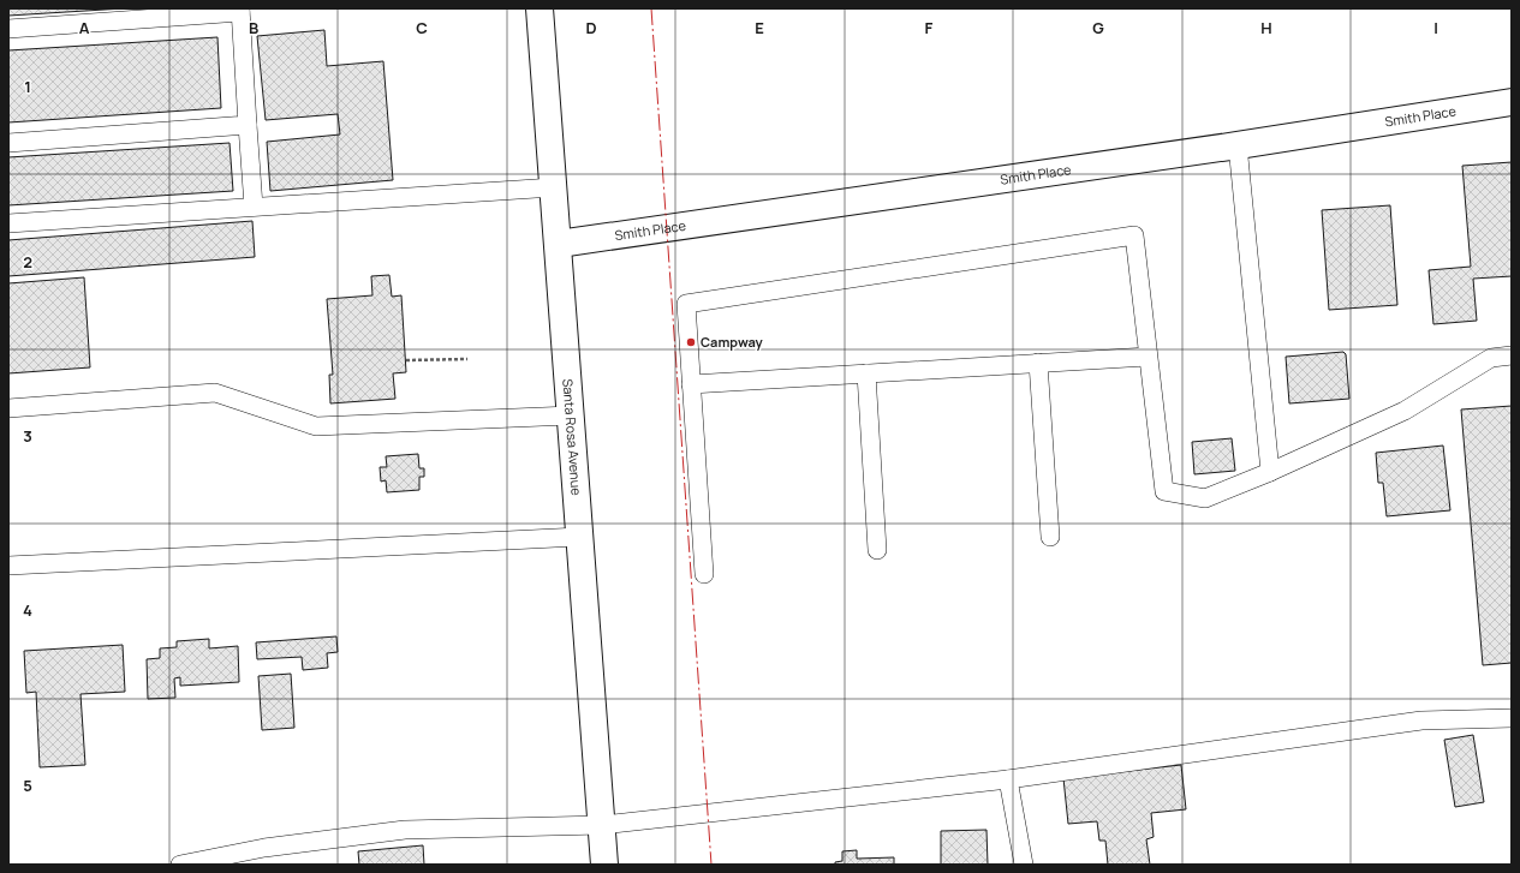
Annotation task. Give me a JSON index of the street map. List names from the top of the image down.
{
  "streets": {
    "street": ["Smith Place", "Santa Rosa Avenue"]
  },
  "crossings": [
    ["Smith Place", "Santa Rosa Avenue"]
  ],
  "places": ["Campway"],
  "grid": {
    "columns": [
      "A",
      "B",
      "C",
      "D",
      "E",
      "F",
      "G",
      "H",
      "I"
    ],
    "rows": [
      "1",
      "2",
      "3",
      "4",
      "5"
    ]
  }
}
